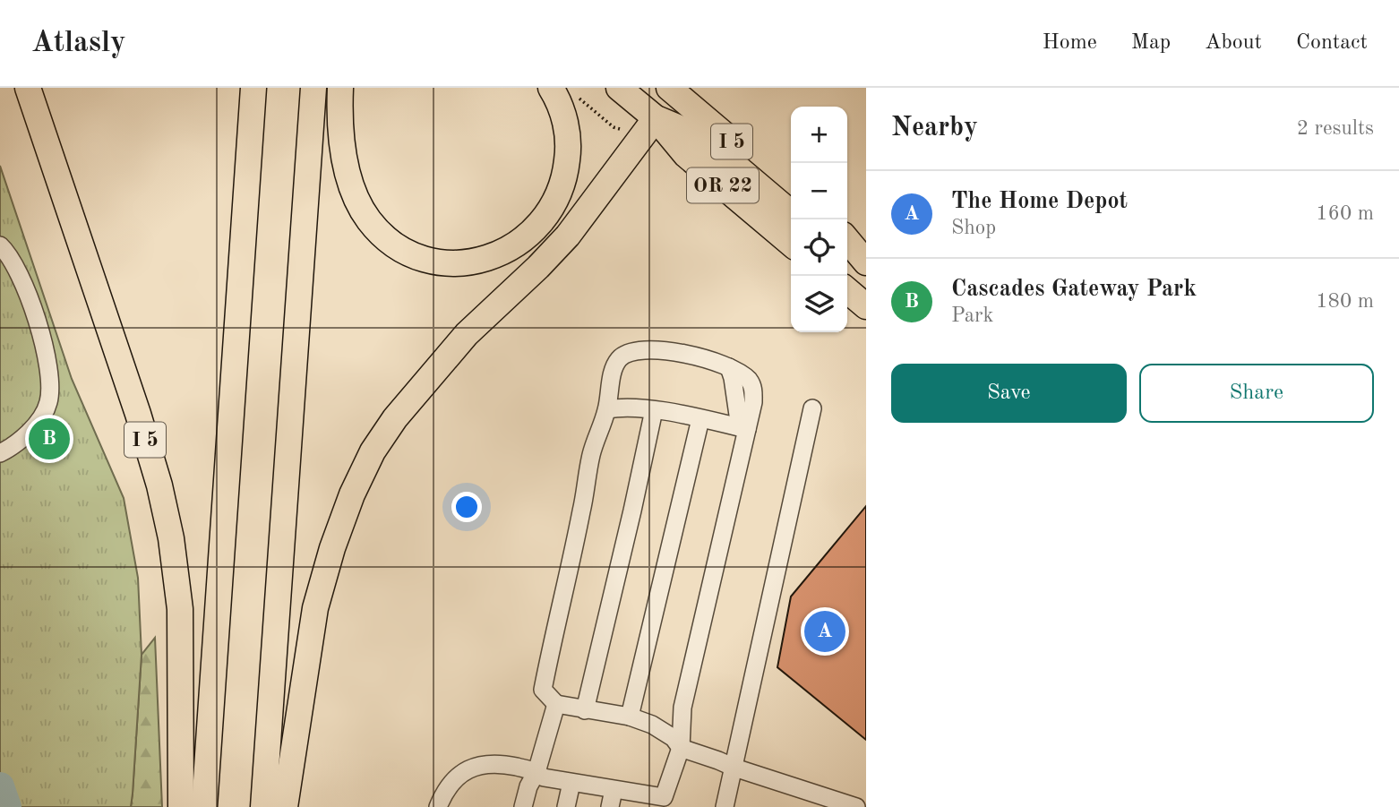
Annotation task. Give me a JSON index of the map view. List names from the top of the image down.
{
  "streets": {
    "highway": ["I 5", "OR 22"]
  },
  "page": {
    "header": "Atlasly",
    "nav": [
      "Home",
      "Map",
      "About",
      "Contact"
    ],
    "heading": ["Nearby", "2 results"],
    "map_buttons": ["+", "−"],
    "list": [
      {
        "mark": "A",
        "name": "The Home Depot",
        "note": "Shop",
        "value": "160 m"
      },
      {
        "mark": "B",
        "name": "Cascades Gateway Park",
        "note": "Park",
        "value": "180 m"
      }
    ],
    "buttons": ["Save", "Share"],
    "pins": ["B", "A"]
  }
}
